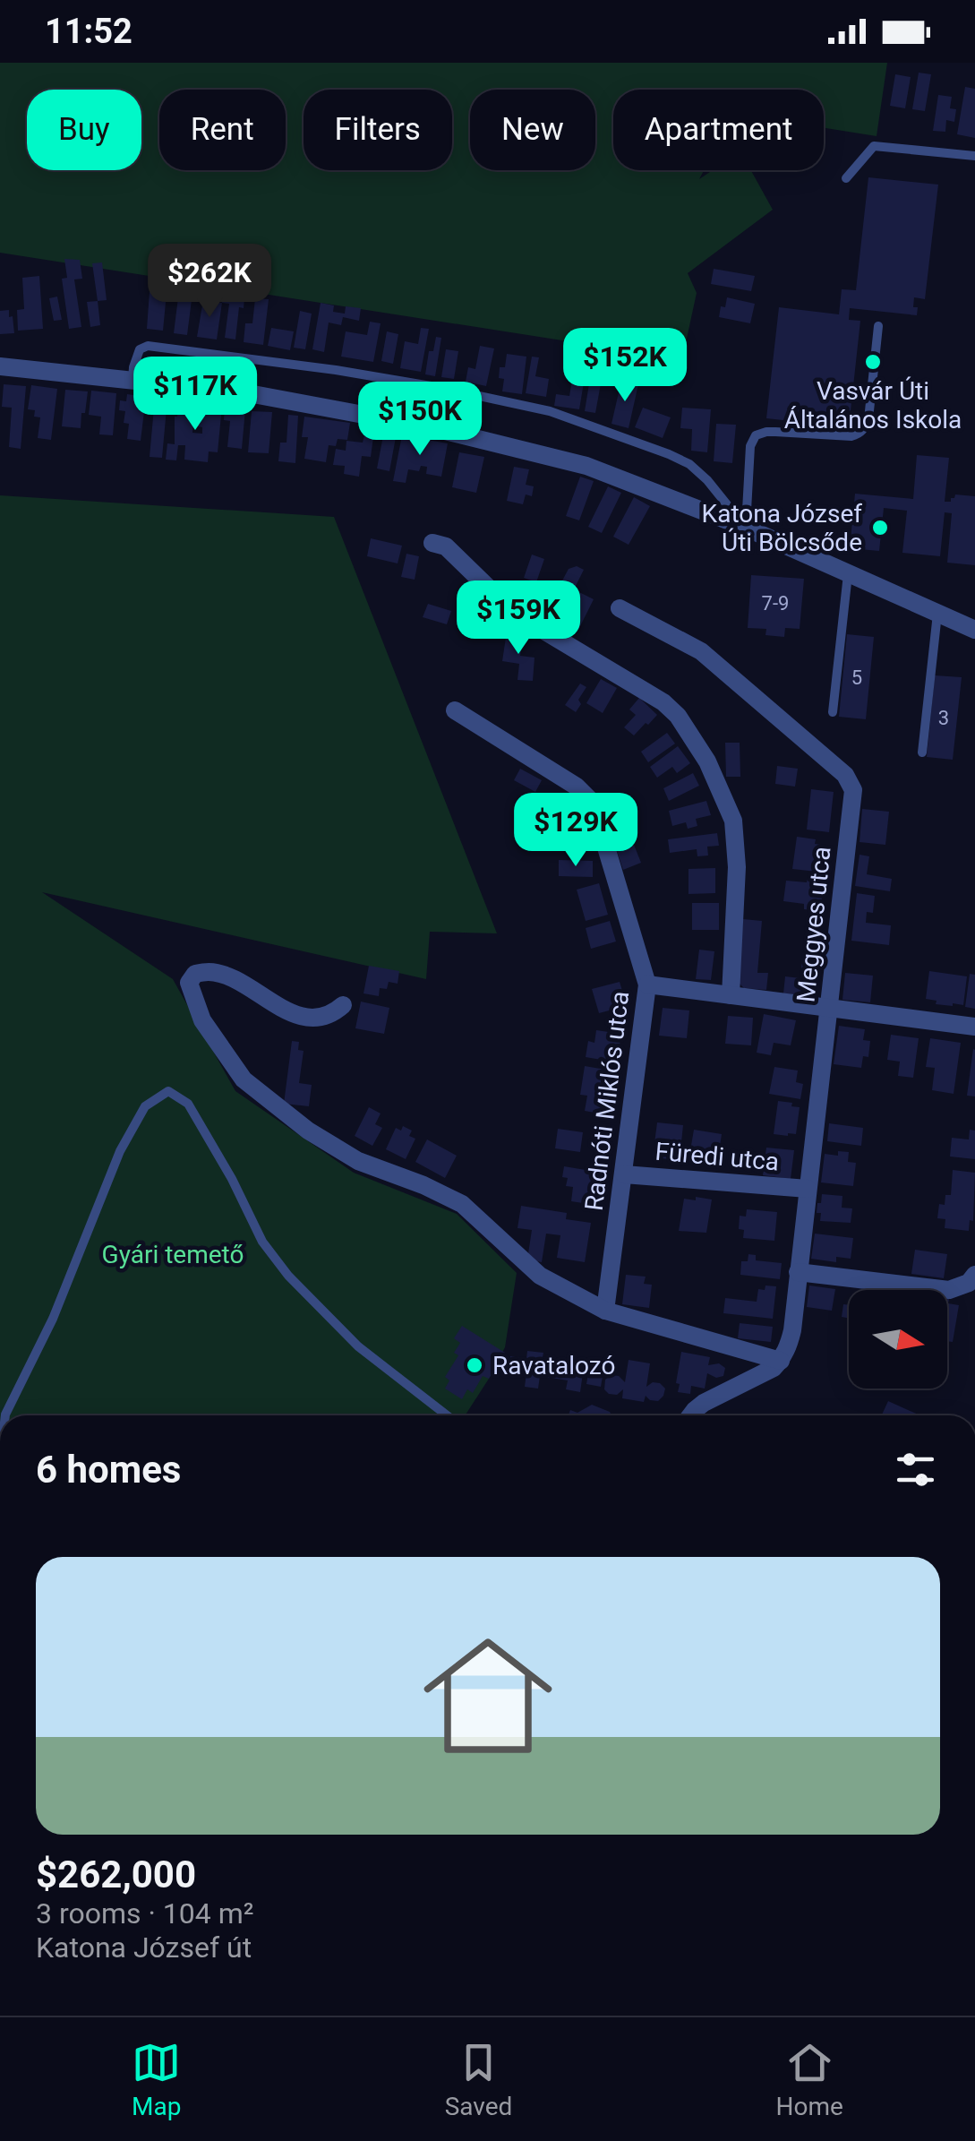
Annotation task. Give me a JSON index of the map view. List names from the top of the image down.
{
  "streets": {
    "street": ["Meggyes utca", "Radnóti Miklós utca", "Füredi utca"]
  },
  "crossings": [
    ["Meggyes utca", "Füredi utca"],
    ["Radnóti Miklós utca", "Füredi utca"]
  ],
  "parks": ["Gyári temető"],
  "places": ["Vasvár Úti Általános Iskola", "Katona József Úti Bölcsőde", "Ravatalozó"],
  "house_numbers": ["7-9", "5", "3"],
  "north": "right",
  "page": {
    "status": "11:52",
    "chip": [
      "Buy",
      "Rent",
      "Filters",
      "New",
      "Apartment"
    ],
    "price": [
      "$262K",
      "$152K",
      "$117K",
      "$150K",
      "$159K",
      "$129K"
    ],
    "heading": "6 homes",
    "list": [
      {
        "name": "$262,000",
        "note": "3 rooms · 104 m² · Katona József út"
      }
    ],
    "tabs": ["Map", "Saved", "Home"]
  }
}
